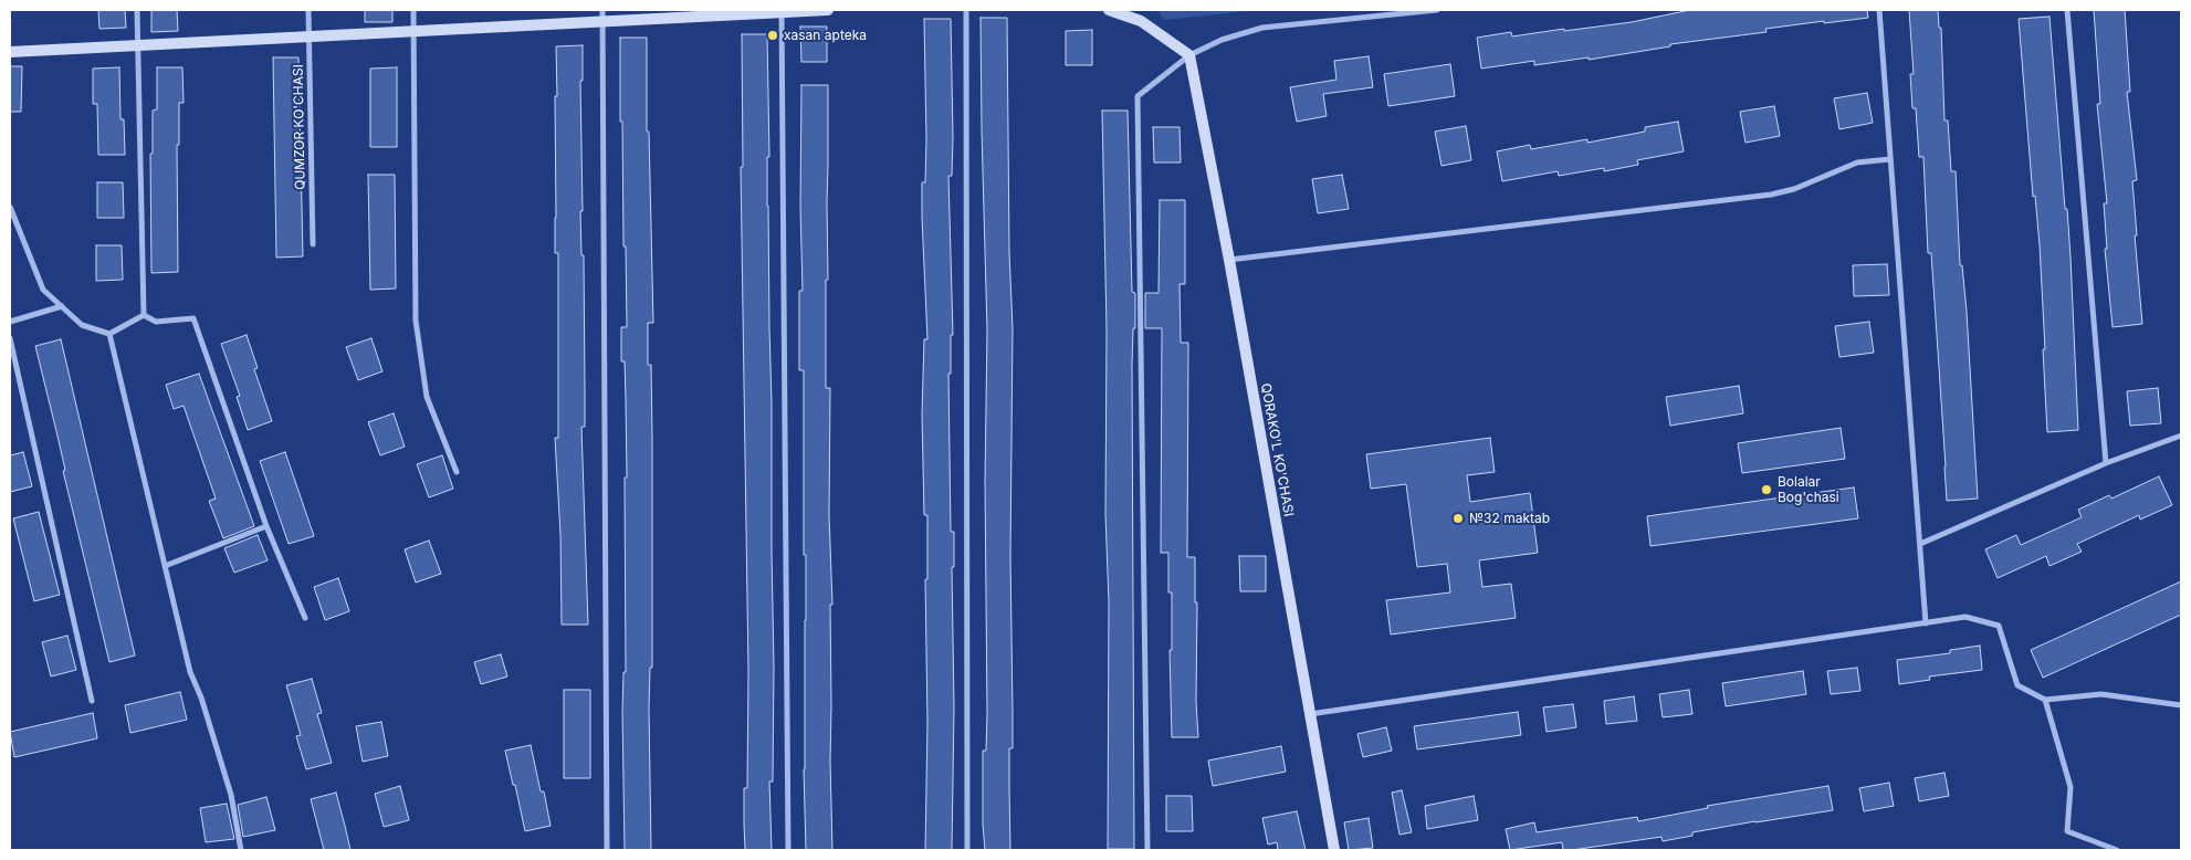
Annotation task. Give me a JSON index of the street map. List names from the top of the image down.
{
  "streets": {
    "street": ["QUMZOR KO'CHASI", "QORAKO'L KO'CHASI"]
  },
  "places": ["xasan apteka", "Bolalar Bog'chasi", "№32 maktab"]
}
